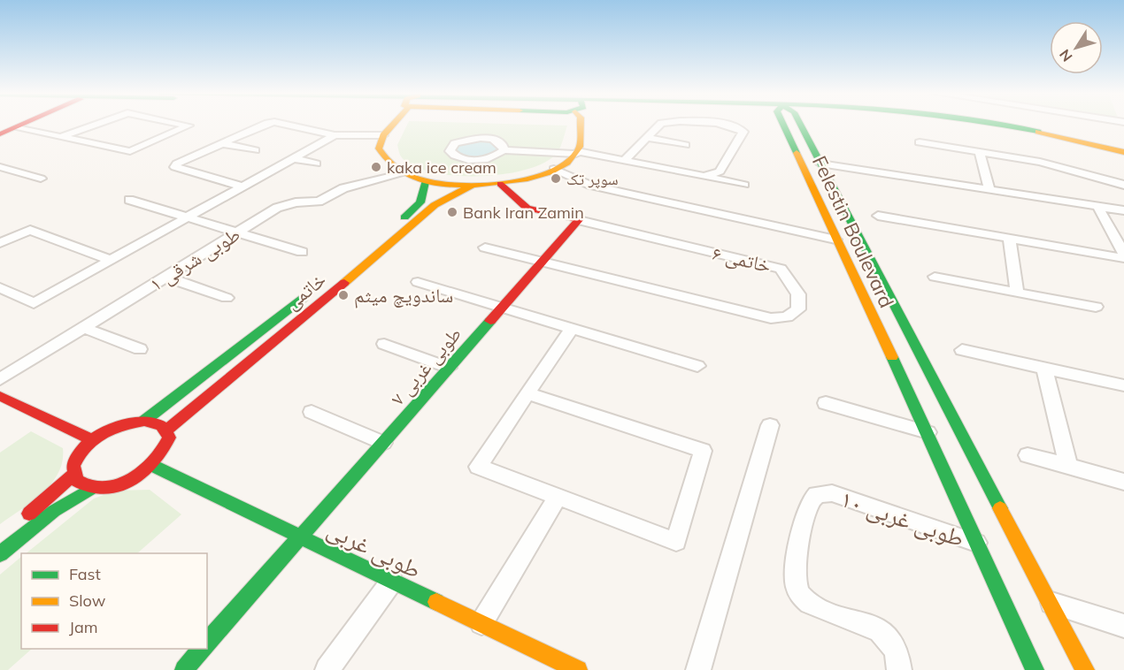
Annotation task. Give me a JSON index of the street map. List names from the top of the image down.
{
  "streets": {
    "main road": [
      "Felestin Boulevard",
      "خاتمی ۶",
      "خاتمی",
      "طوبی غربی ۷",
      "طوبی غربی"
    ],
    "street": ["طوبی شرقی ۱", "طوبی غربی ۱۰"]
  },
  "crossings": [
    ["Felestin Boulevard", "طوبی غربی ۱۰"],
    ["خاتمی ۶", "طوبی غربی ۷"],
    ["طوبی غربی ۷", "طوبی غربی"]
  ],
  "places": [
    "kaka ice cream",
    "سوپر تک",
    "Bank Iran Zamin",
    "ساندویچ میثم"
  ],
  "legend": ["Fast", "Slow", "Jam"],
  "north": "bottom left"
}
